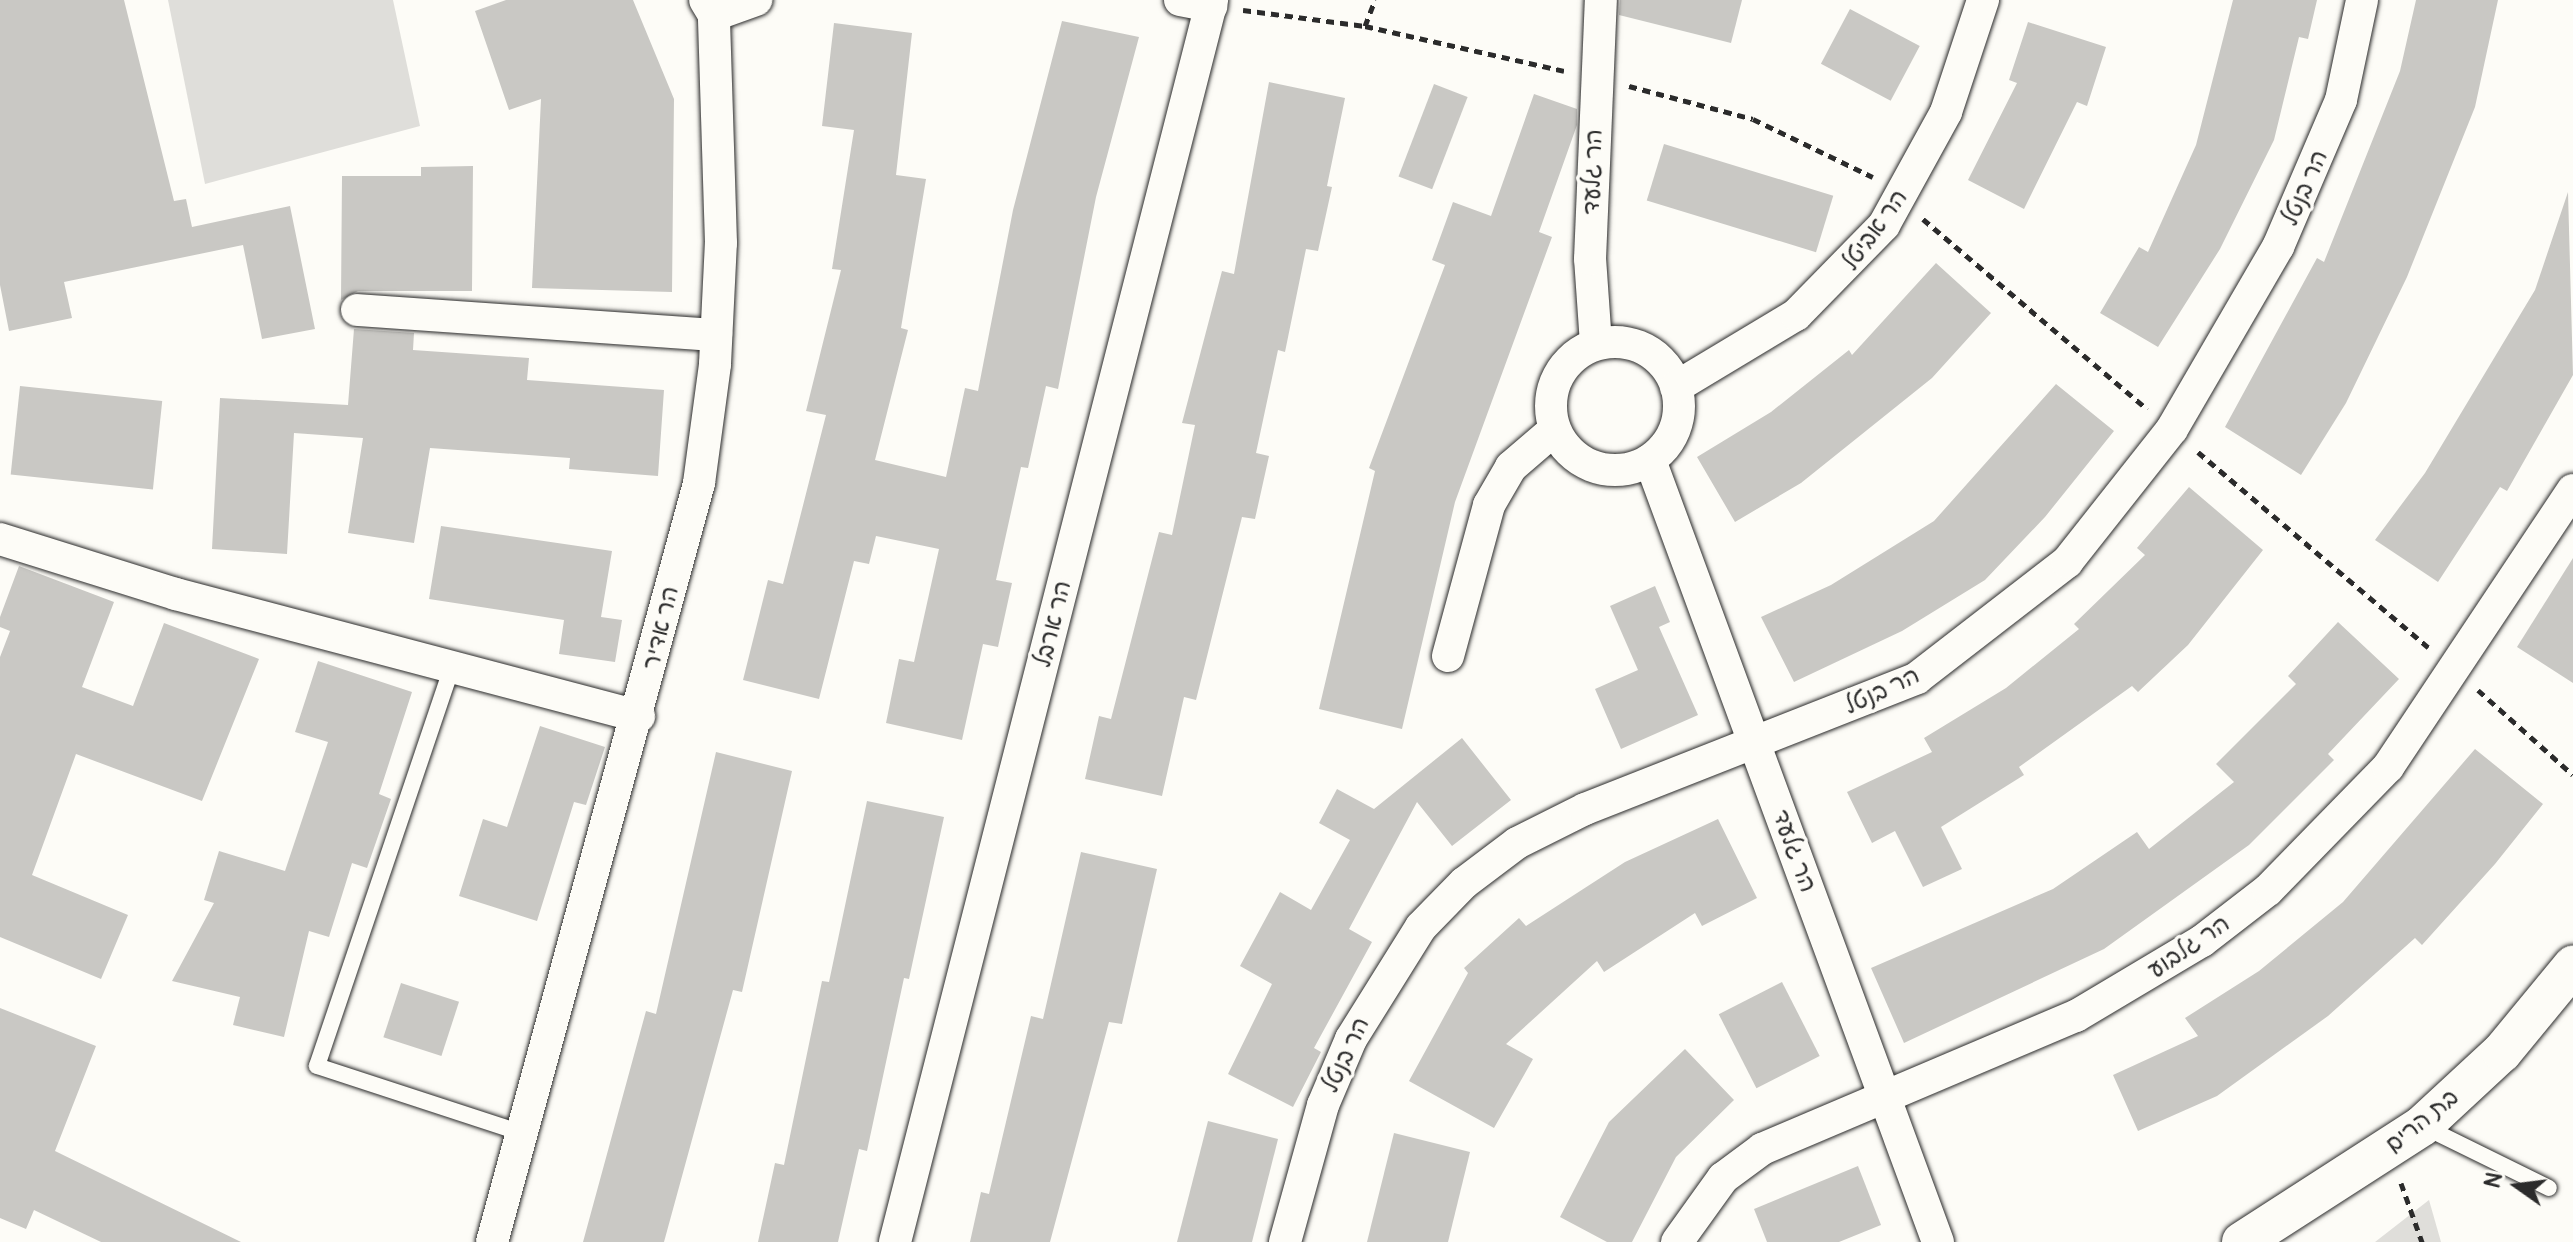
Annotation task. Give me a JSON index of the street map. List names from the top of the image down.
{
  "streets": {
    "street": [
      "הר גלעד",
      "הר בנטל",
      "הר אביטל",
      "הר ארבל",
      "הר אדיר",
      "הר גלבוע",
      "בת הרים"
    ]
  },
  "crossings": [
    ["הר גלעד", "הר בנטל"],
    ["הר גלעד", "הר אביטל"],
    ["הר גלעד", "הר גלבוע"]
  ],
  "north": "left"
}
